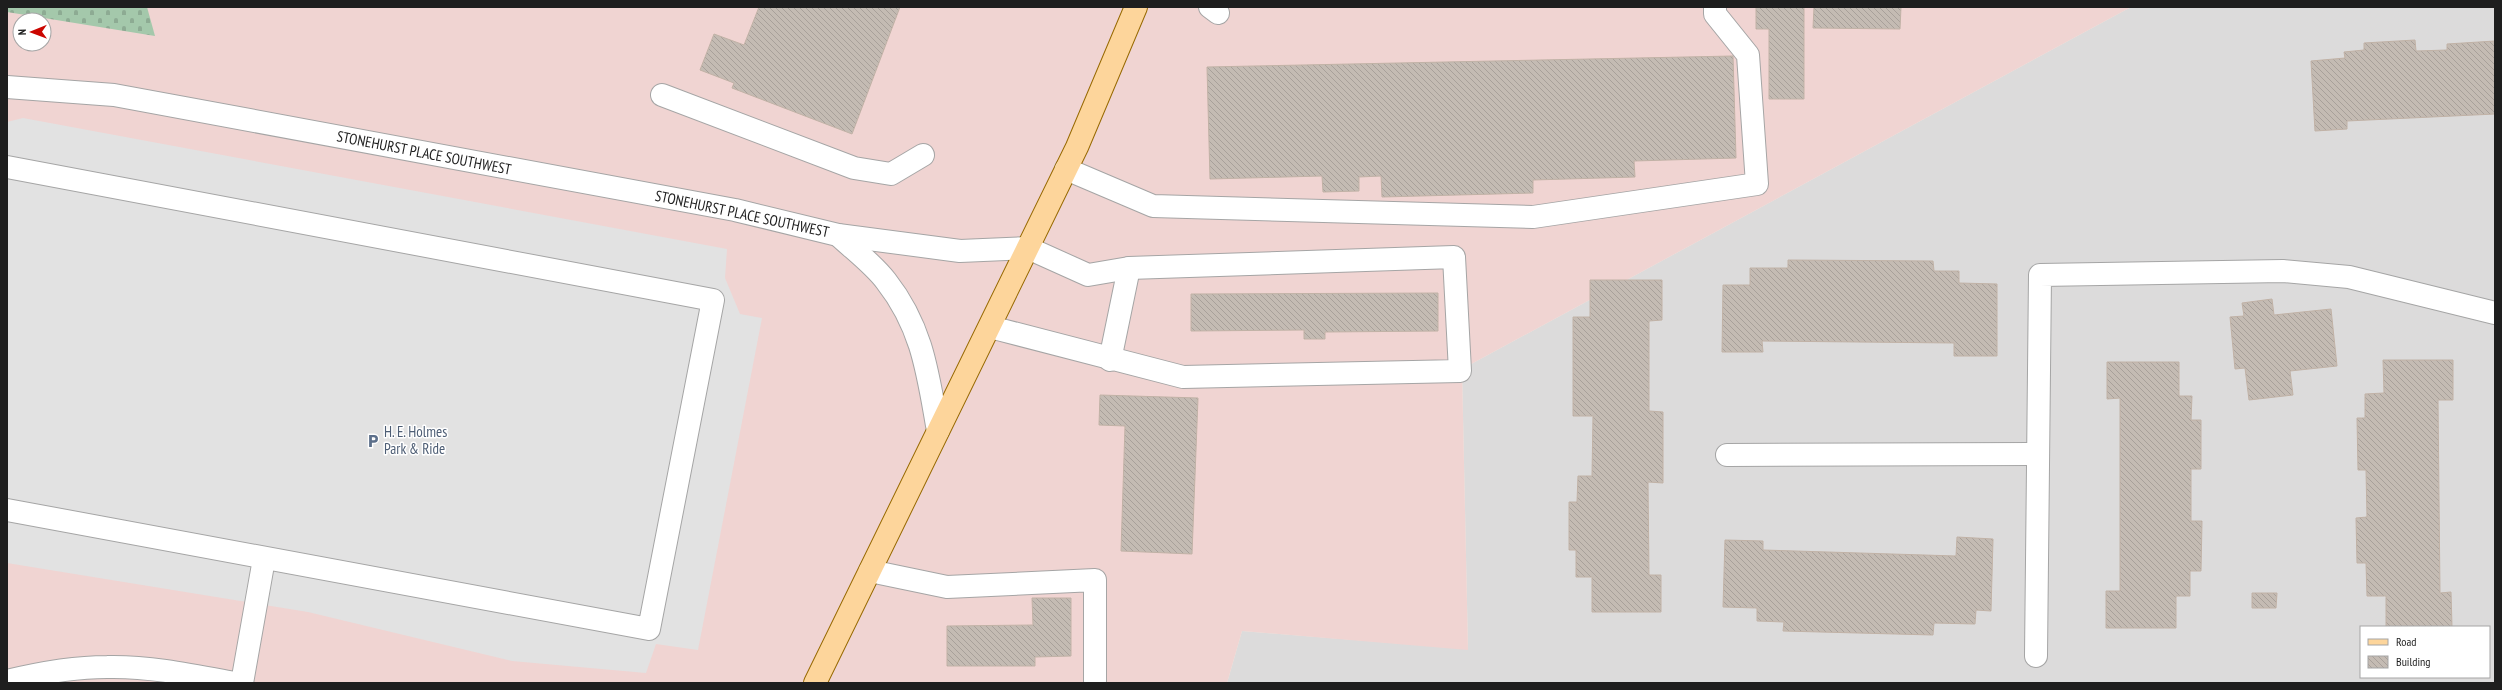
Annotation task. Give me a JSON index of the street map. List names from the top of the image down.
{
  "streets": {
    "street": ["STONEHURST PLACE SOUTHWEST"]
  },
  "places": {
    "parking": ["H. E. Holmes Park & Ride"]
  },
  "legend": ["Road", "Building"],
  "north": "left"
}
